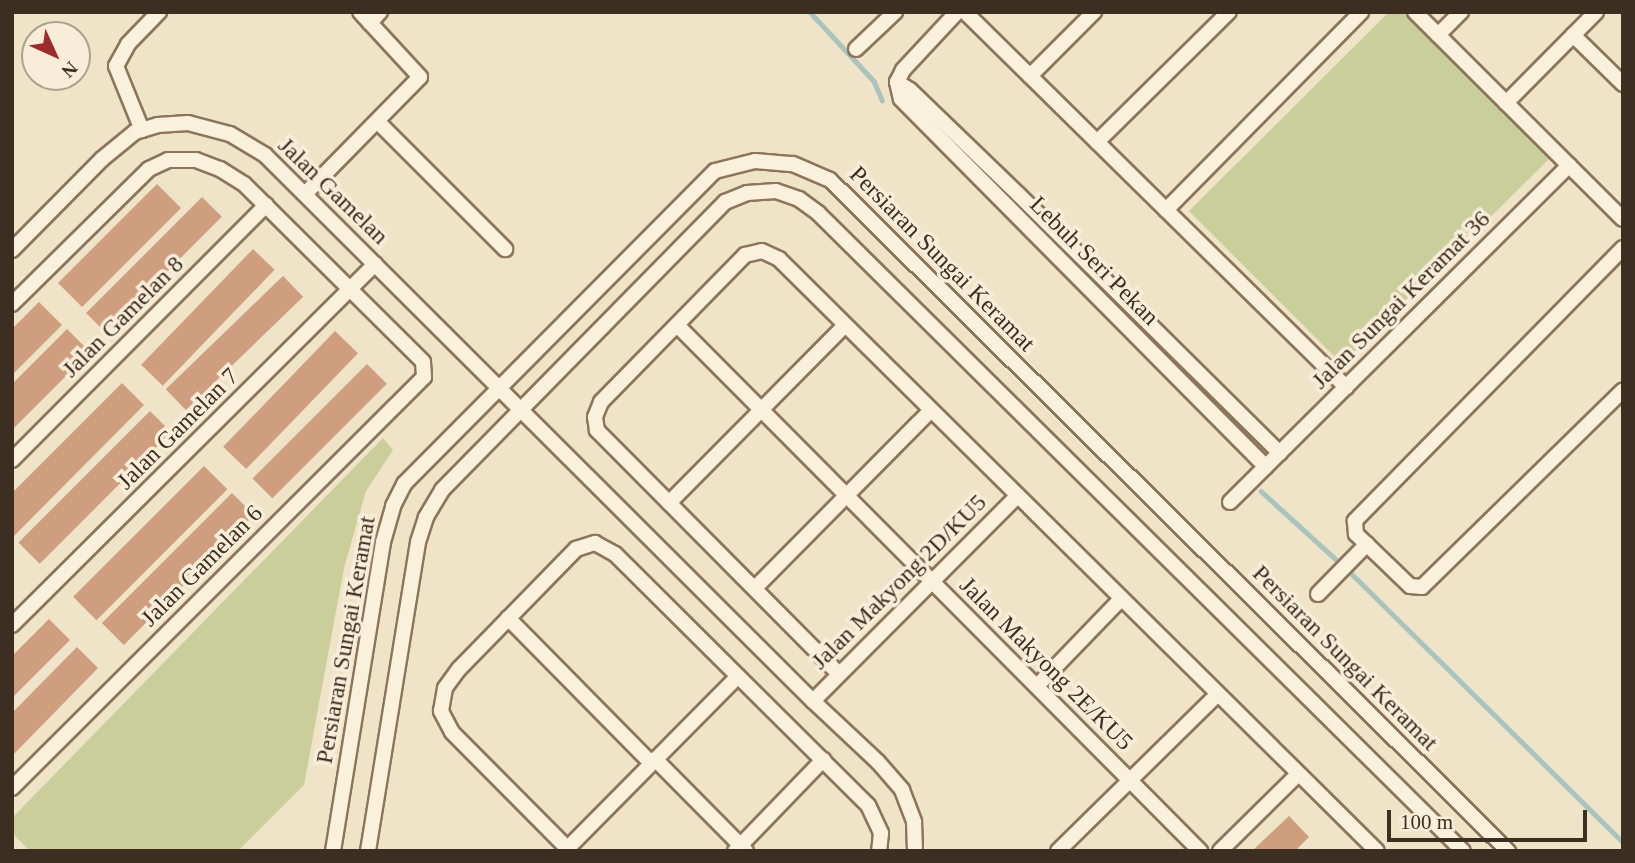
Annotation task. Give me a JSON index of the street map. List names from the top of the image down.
{
  "streets": {
    "street": [
      "Jalan Gamelan",
      "Persiaran Sungai Keramat",
      "Lebuh Seri Pekan",
      "Jalan Sungai Keramat 36",
      "Jalan Gamelan 8",
      "Jalan Gamelan 7",
      "Jalan Gamelan 6",
      "Jalan Makyong 2D/KU5",
      "Jalan Makyong 2E/KU5"
    ]
  },
  "crossings": [
    ["Jalan Gamelan", "Persiaran Sungai Keramat"],
    ["Jalan Gamelan", "Jalan Gamelan 7"],
    ["Jalan Gamelan", "Jalan Makyong 2D/KU5"],
    ["Lebuh Seri Pekan", "Jalan Sungai Keramat 36"],
    ["Jalan Gamelan 7", "Jalan Gamelan 6"],
    ["Jalan Makyong 2D/KU5", "Jalan Makyong 2E/KU5"]
  ],
  "scale_bar": "100 m",
  "north": "bottom right"
}
